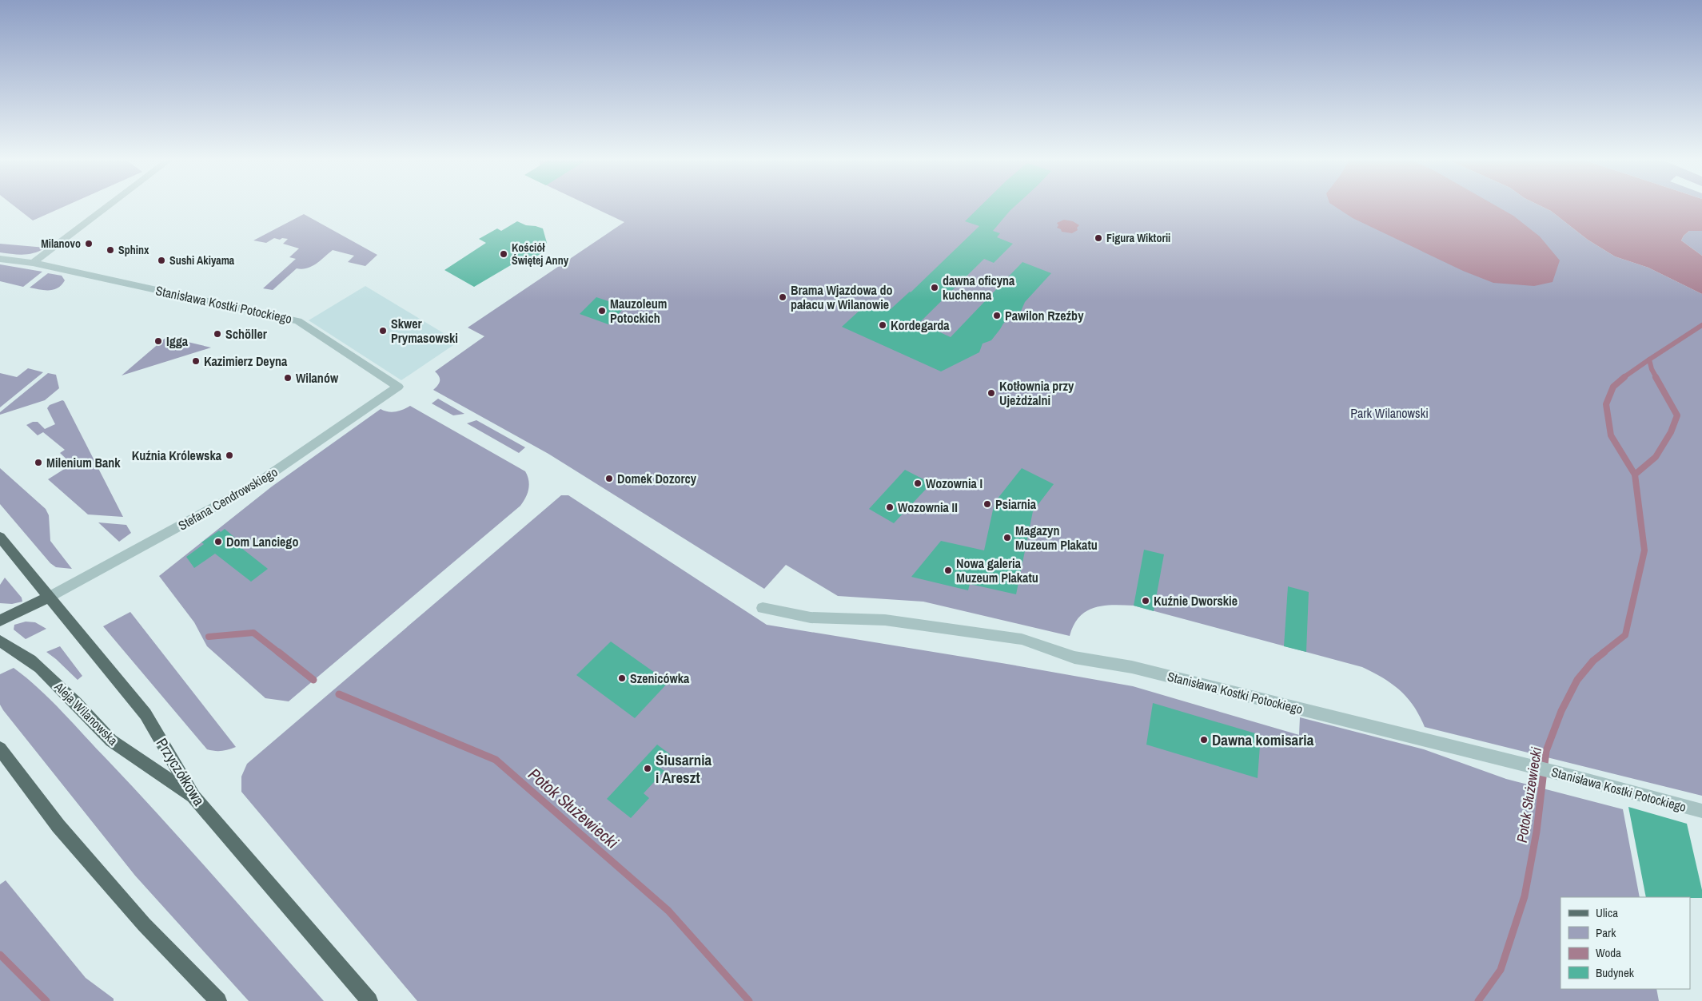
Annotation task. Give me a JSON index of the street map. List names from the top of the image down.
{
  "streets": {
    "main road": ["Aleja Wilanowska", "Przyczółkowa"],
    "street": ["Stanisława Kostki Potockiego", "Stefana Cendrowskiego"]
  },
  "crossings": [
    ["Stanisława Kostki Potockiego", "Stefana Cendrowskiego"],
    ["Stefana Cendrowskiego", "Przyczółkowa"],
    ["Aleja Wilanowska", "Przyczółkowa"]
  ],
  "water": ["Potok Służewiecki"],
  "parks": ["Park Wilanowski"],
  "places": [
    "Figura Wiktorii",
    "Milanovo",
    "Sphinx",
    "Kościół Świętej Anny",
    "Sushi Akiyama",
    "dawna oficyna kuchenna",
    "Brama Wjazdowa do pałacu w Wilanowie",
    "Mauzoleum Potockich",
    "Pawilon Rzeźby",
    "Kordegarda",
    "Skwer Prymasowski",
    "Schöller",
    "Igga",
    "Kazimierz Deyna",
    "Wilanów",
    "Kotłownia przy Ujeżdżalni",
    "Kuźnia Królewska",
    "Milenium Bank",
    "Domek Dozorcy",
    "Wozownia I",
    "Psiarnia",
    "Wozownia II",
    "Magazyn Muzeum Plakatu",
    "Dom Lanciego",
    "Nowa galeria Muzeum Plakatu",
    "Kuźnie Dworskie",
    "Szenicówka",
    "Dawna komisaria",
    "Ślusarnia i Areszt"
  ],
  "legend": [
    "Ulica",
    "Park",
    "Woda",
    "Budynek"
  ]
}
